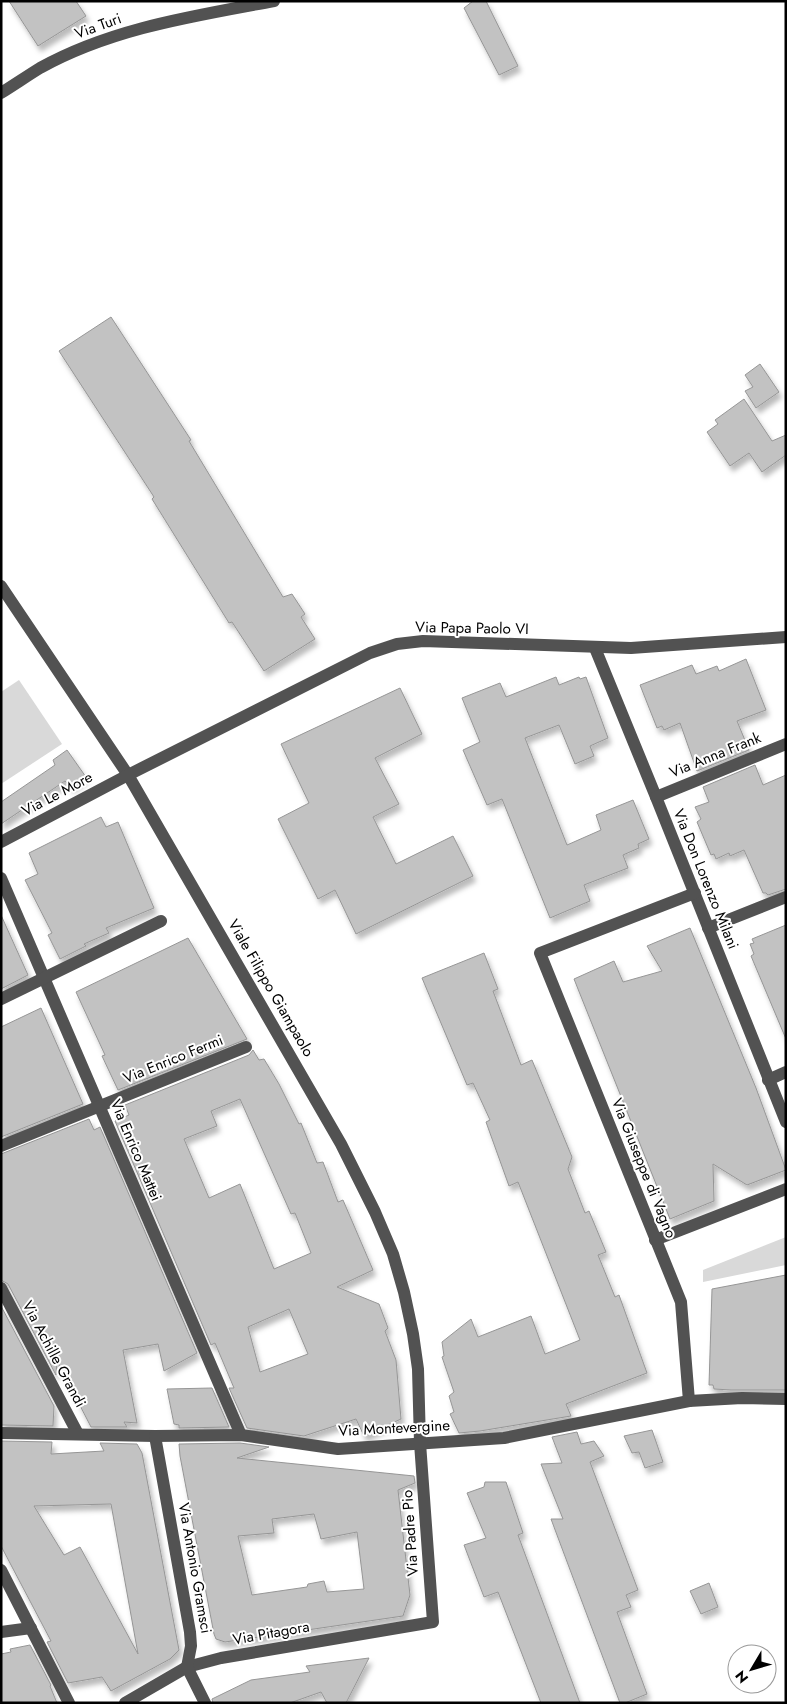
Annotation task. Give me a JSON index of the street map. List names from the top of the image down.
{
  "streets": {
    "street": [
      "Via Turi",
      "Via Papa Paolo VI",
      "Via Anna Frank",
      "Via Le More",
      "Via Don Lorenzo Milani",
      "Viale Filippo Giampaolo",
      "Via Enrico Fermi",
      "Via Enrico Mattei",
      "Via Giuseppe di Vagno",
      "Via Achille Grandi",
      "Via Montevergine",
      "Via Padre Pio",
      "Via Antonio Gramsci",
      "Via Pitagora"
    ]
  },
  "crossings": [
    ["Via Papa Paolo VI", "Via Le More"],
    ["Via Papa Paolo VI", "Via Don Lorenzo Milani"],
    ["Via Papa Paolo VI", "Viale Filippo Giampaolo"],
    ["Via Anna Frank", "Via Don Lorenzo Milani"],
    ["Via Le More", "Viale Filippo Giampaolo"],
    ["Via Don Lorenzo Milani", "Via Giuseppe di Vagno"],
    ["Viale Filippo Giampaolo", "Via Montevergine"],
    ["Viale Filippo Giampaolo", "Via Padre Pio"],
    ["Via Enrico Fermi", "Via Enrico Mattei"],
    ["Via Enrico Mattei", "Via Montevergine"],
    ["Via Giuseppe di Vagno", "Via Montevergine"],
    ["Via Achille Grandi", "Via Montevergine"],
    ["Via Montevergine", "Via Padre Pio"],
    ["Via Montevergine", "Via Antonio Gramsci"],
    ["Via Padre Pio", "Via Pitagora"],
    ["Via Antonio Gramsci", "Via Pitagora"]
  ],
  "north": "bottom left"
}
